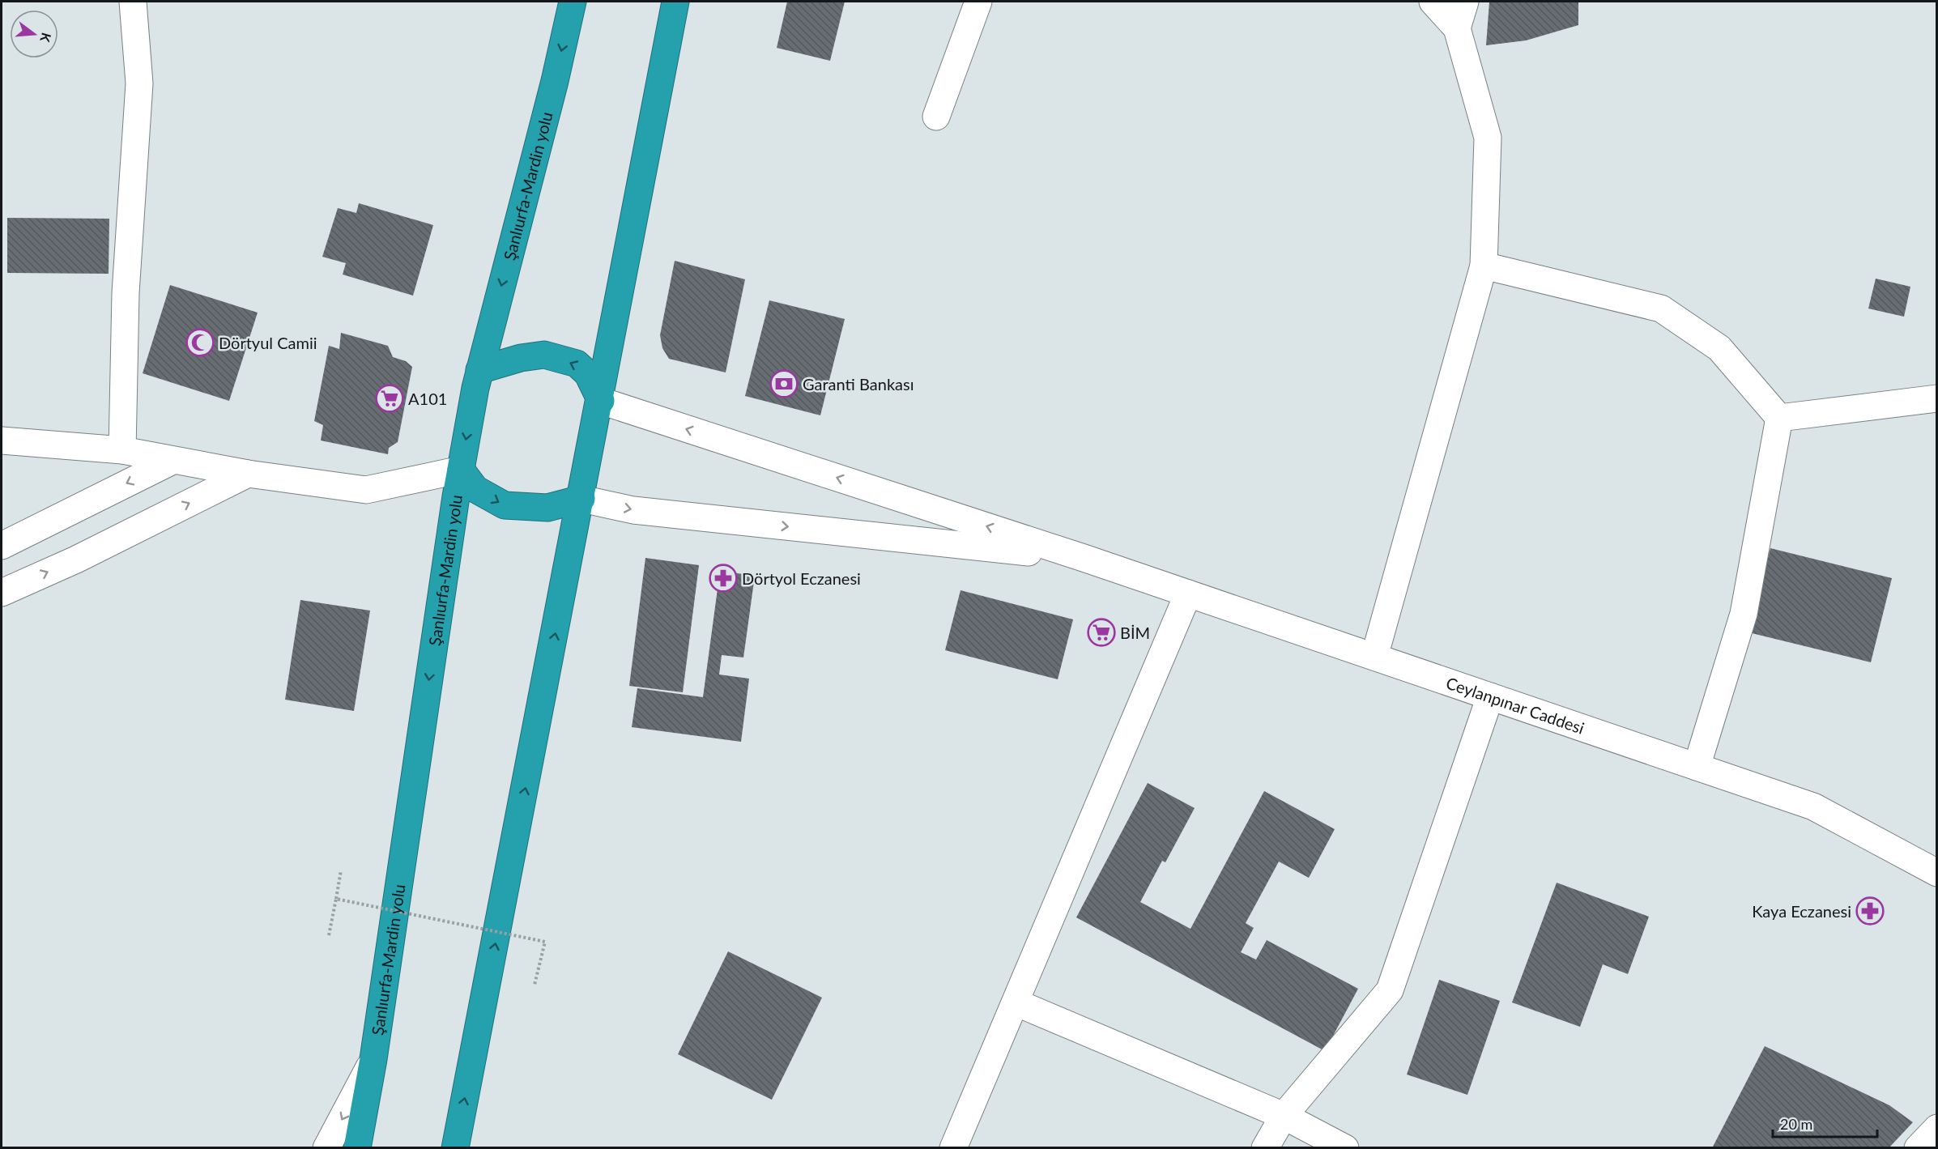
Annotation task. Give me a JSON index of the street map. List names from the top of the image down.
{
  "streets": {
    "highway": ["Şanlıurfa-Mardin yolu"],
    "street": ["Ceylanpınar Caddesi"]
  },
  "places": {
    "mosque": ["Dörtyul Camii"],
    "bank": ["Garanti Bankası"],
    "supermarket": ["A101", "BİM"],
    "pharmacy": ["Dörtyol Eczanesi", "Kaya Eczanesi"]
  },
  "scale_bar": "20 m",
  "north": "right"
}
